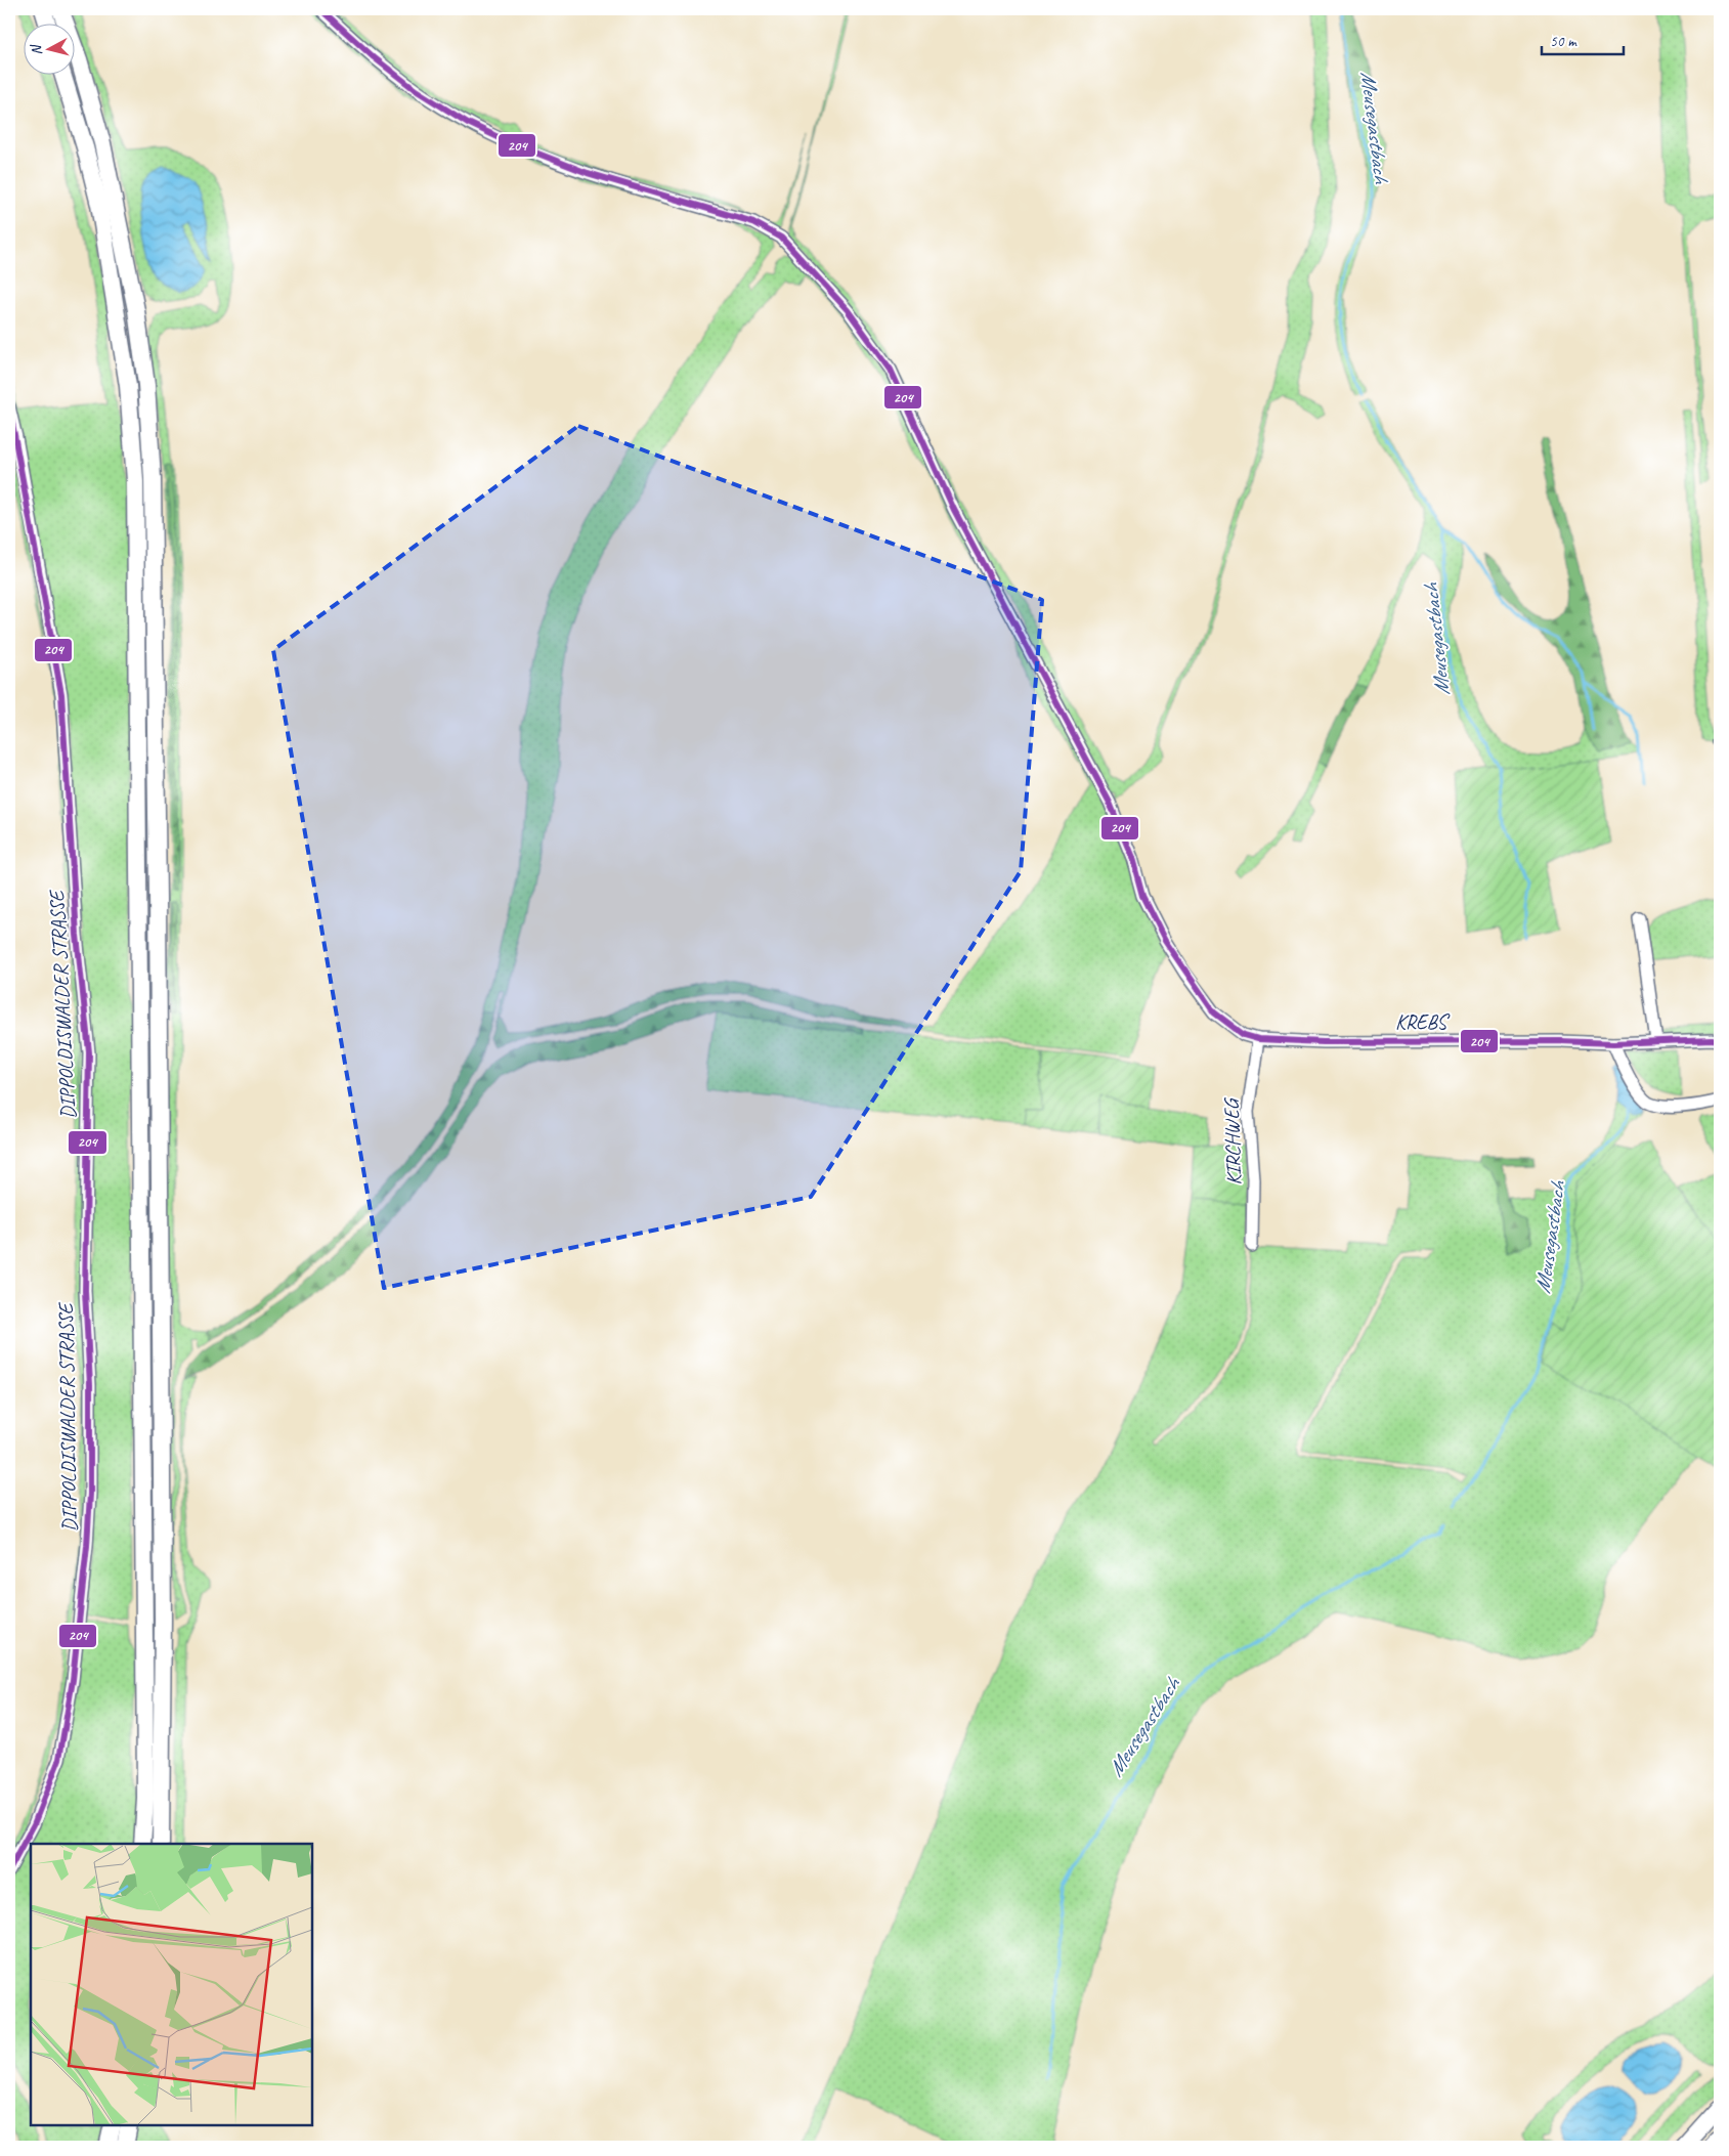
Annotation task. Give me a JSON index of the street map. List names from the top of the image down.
{
  "streets": {
    "street": ["DIPPOLDISWALDER STRASSE", "KREBS", "KIRCHWEG"]
  },
  "crossings": [
    ["KREBS", "KIRCHWEG"]
  ],
  "water": ["Meusegastbach"],
  "lines": ["transit line 204"],
  "scale_bar": "50 m",
  "north": "left"
}
